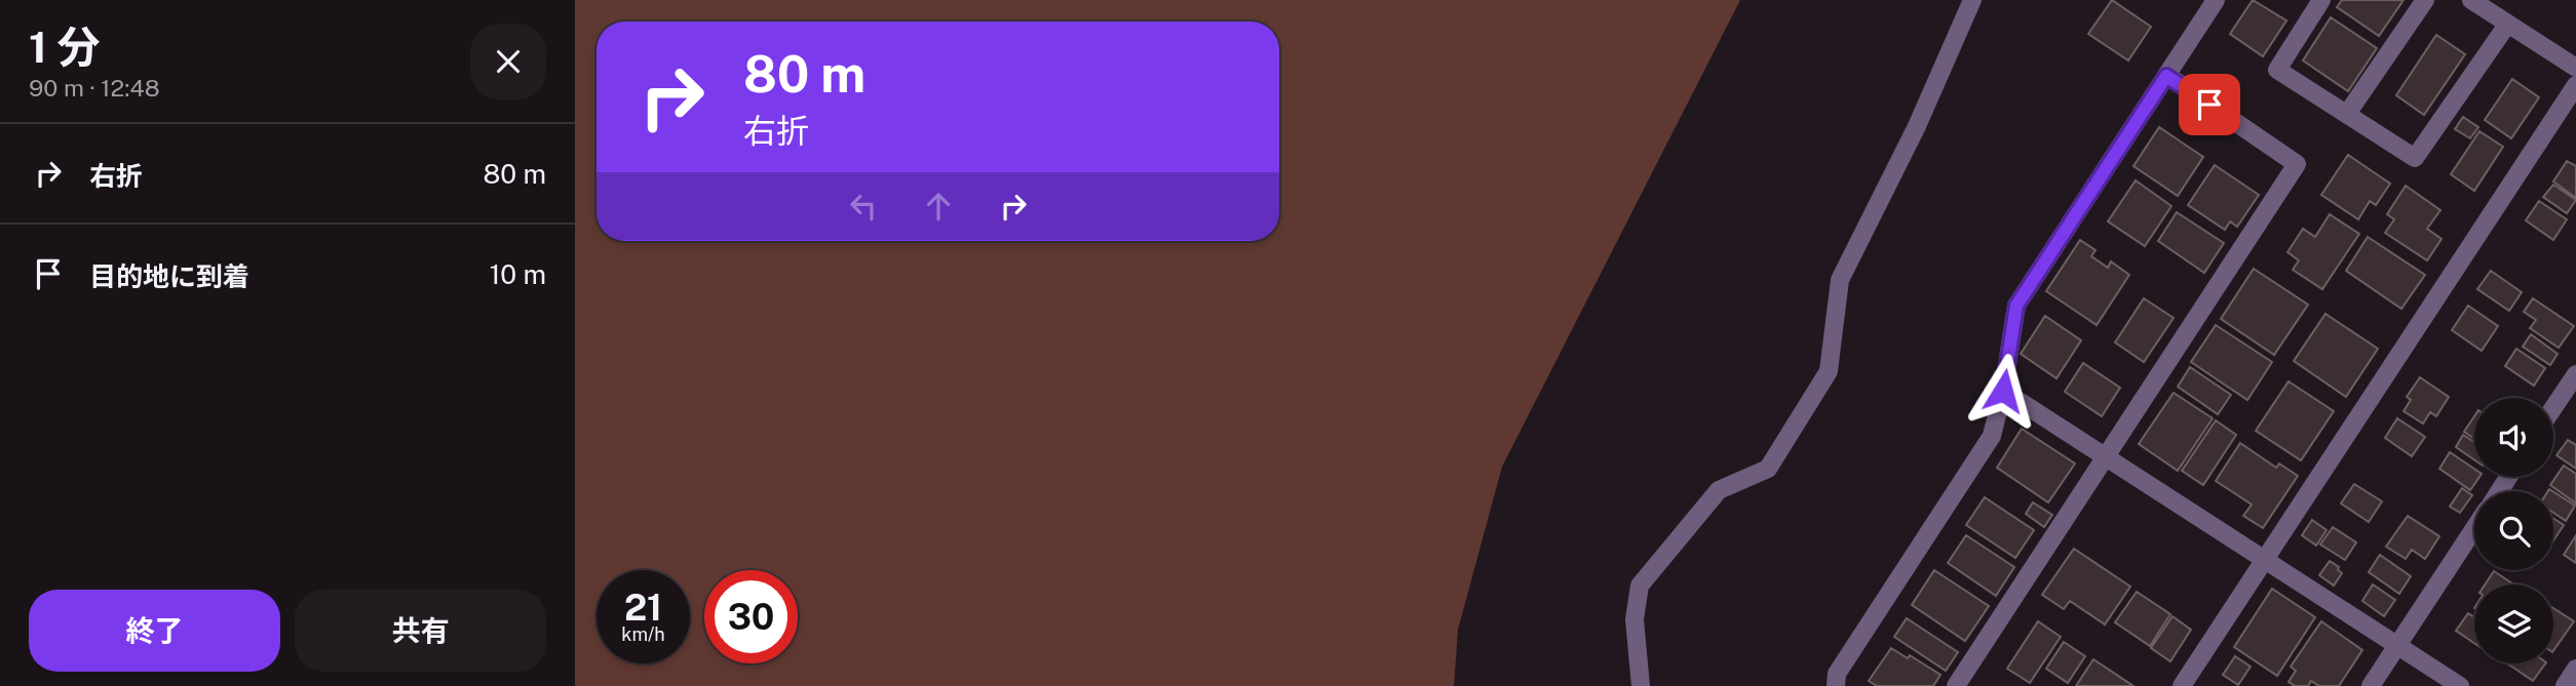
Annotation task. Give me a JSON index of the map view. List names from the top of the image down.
{
  "page": {
    "heading": ["1 分", "90 m · 12:48"],
    "turn": ["80 m", "右折"],
    "list": [
      {
        "name": "右折",
        "value": "80 m"
      },
      {
        "name": "目的地に到着",
        "value": "10 m"
      }
    ],
    "speed": "21 km/h",
    "limit": "30",
    "buttons": ["終了", "共有"]
  }
}
